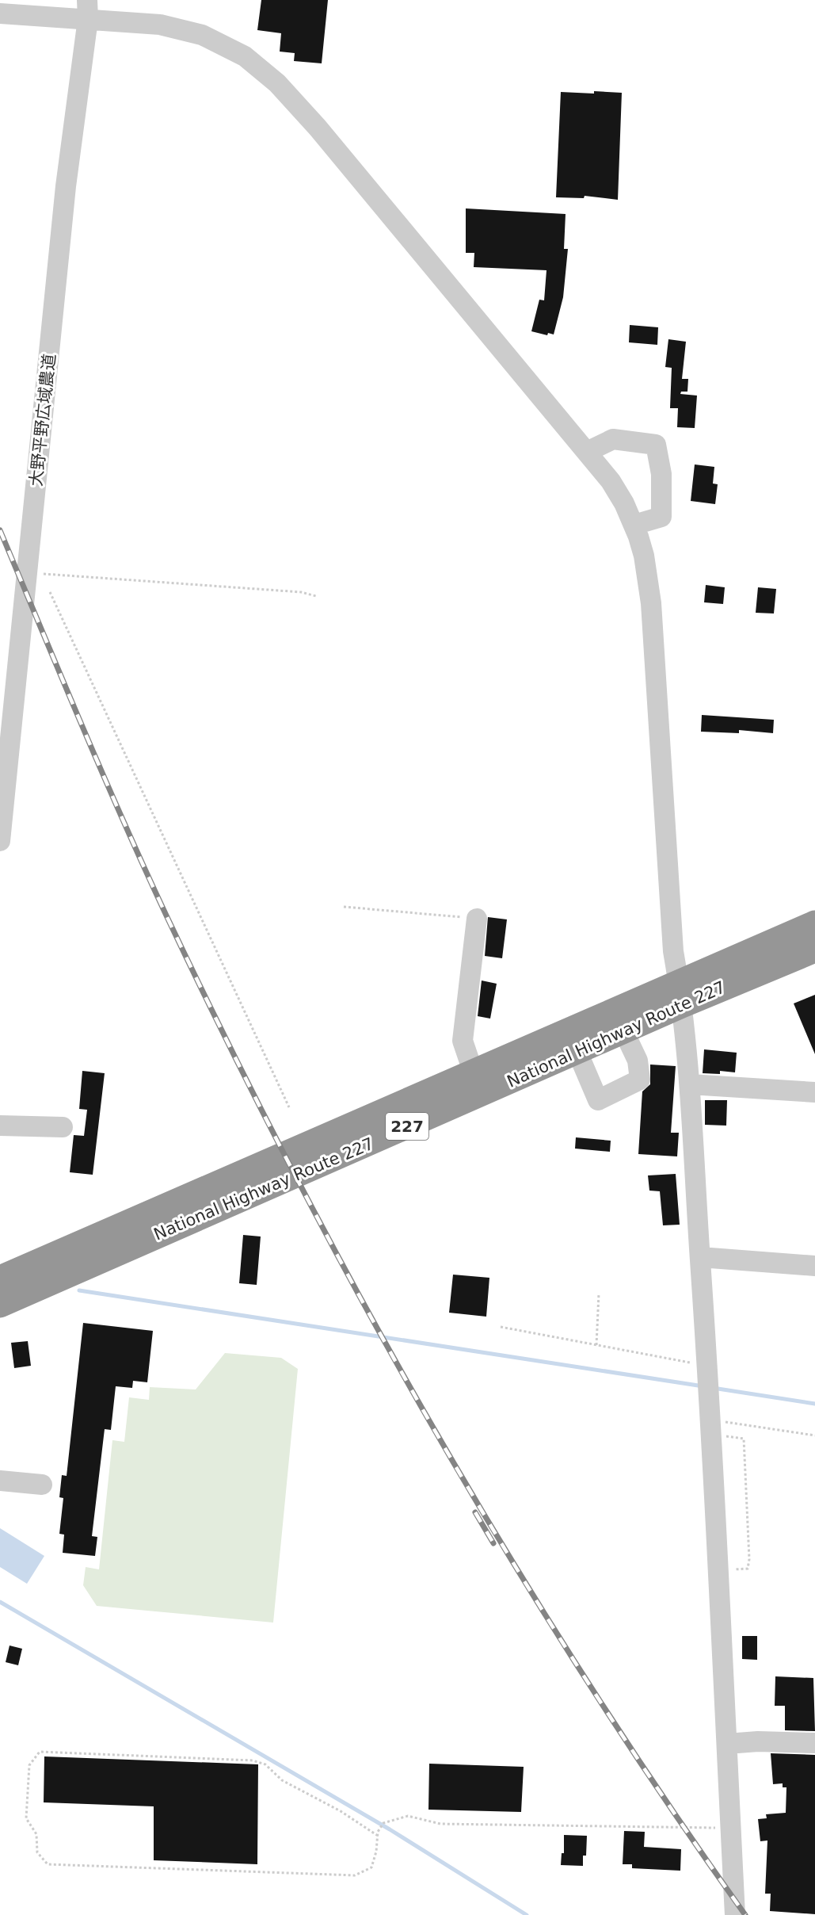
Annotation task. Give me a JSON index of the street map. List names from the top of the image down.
{
  "streets": {
    "highway": ["National Highway Route 227", "227"],
    "street": ["大野平野広域農道"]
  }
}
